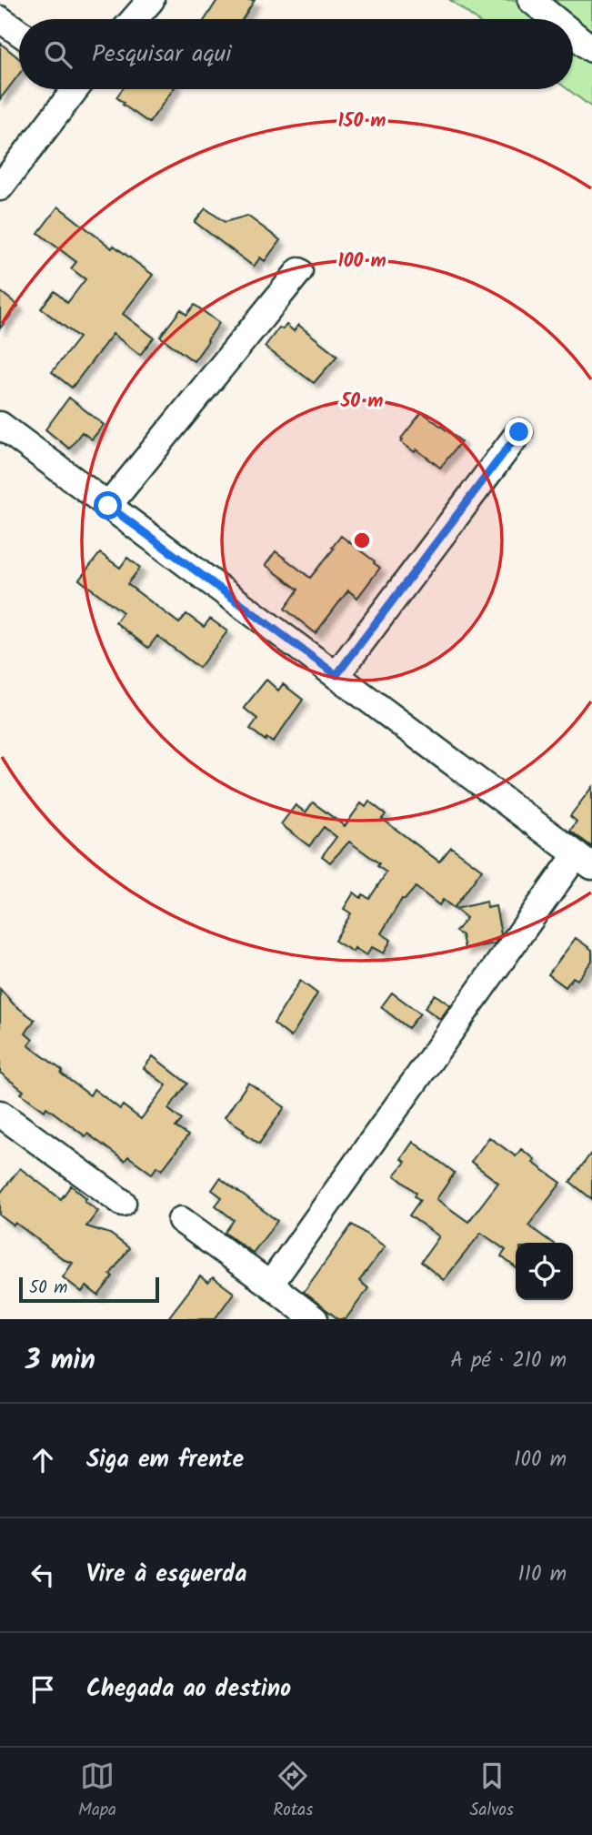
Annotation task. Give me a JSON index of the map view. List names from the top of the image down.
{
  "scale_bar": "50 m",
  "page": {
    "search": "Pesquisar aqui",
    "scale": "50 m",
    "heading": ["3 min", "A pé · 210 m"],
    "list": [
      ["Siga em frente", "100 m"],
      ["Vire à esquerda", "110 m"],
      "Chegada ao destino"
    ],
    "nav": ["Mapa", "Rotas", "Salvos"]
  },
  "rings": ["150 m", "100 m", "50 m"]
}
